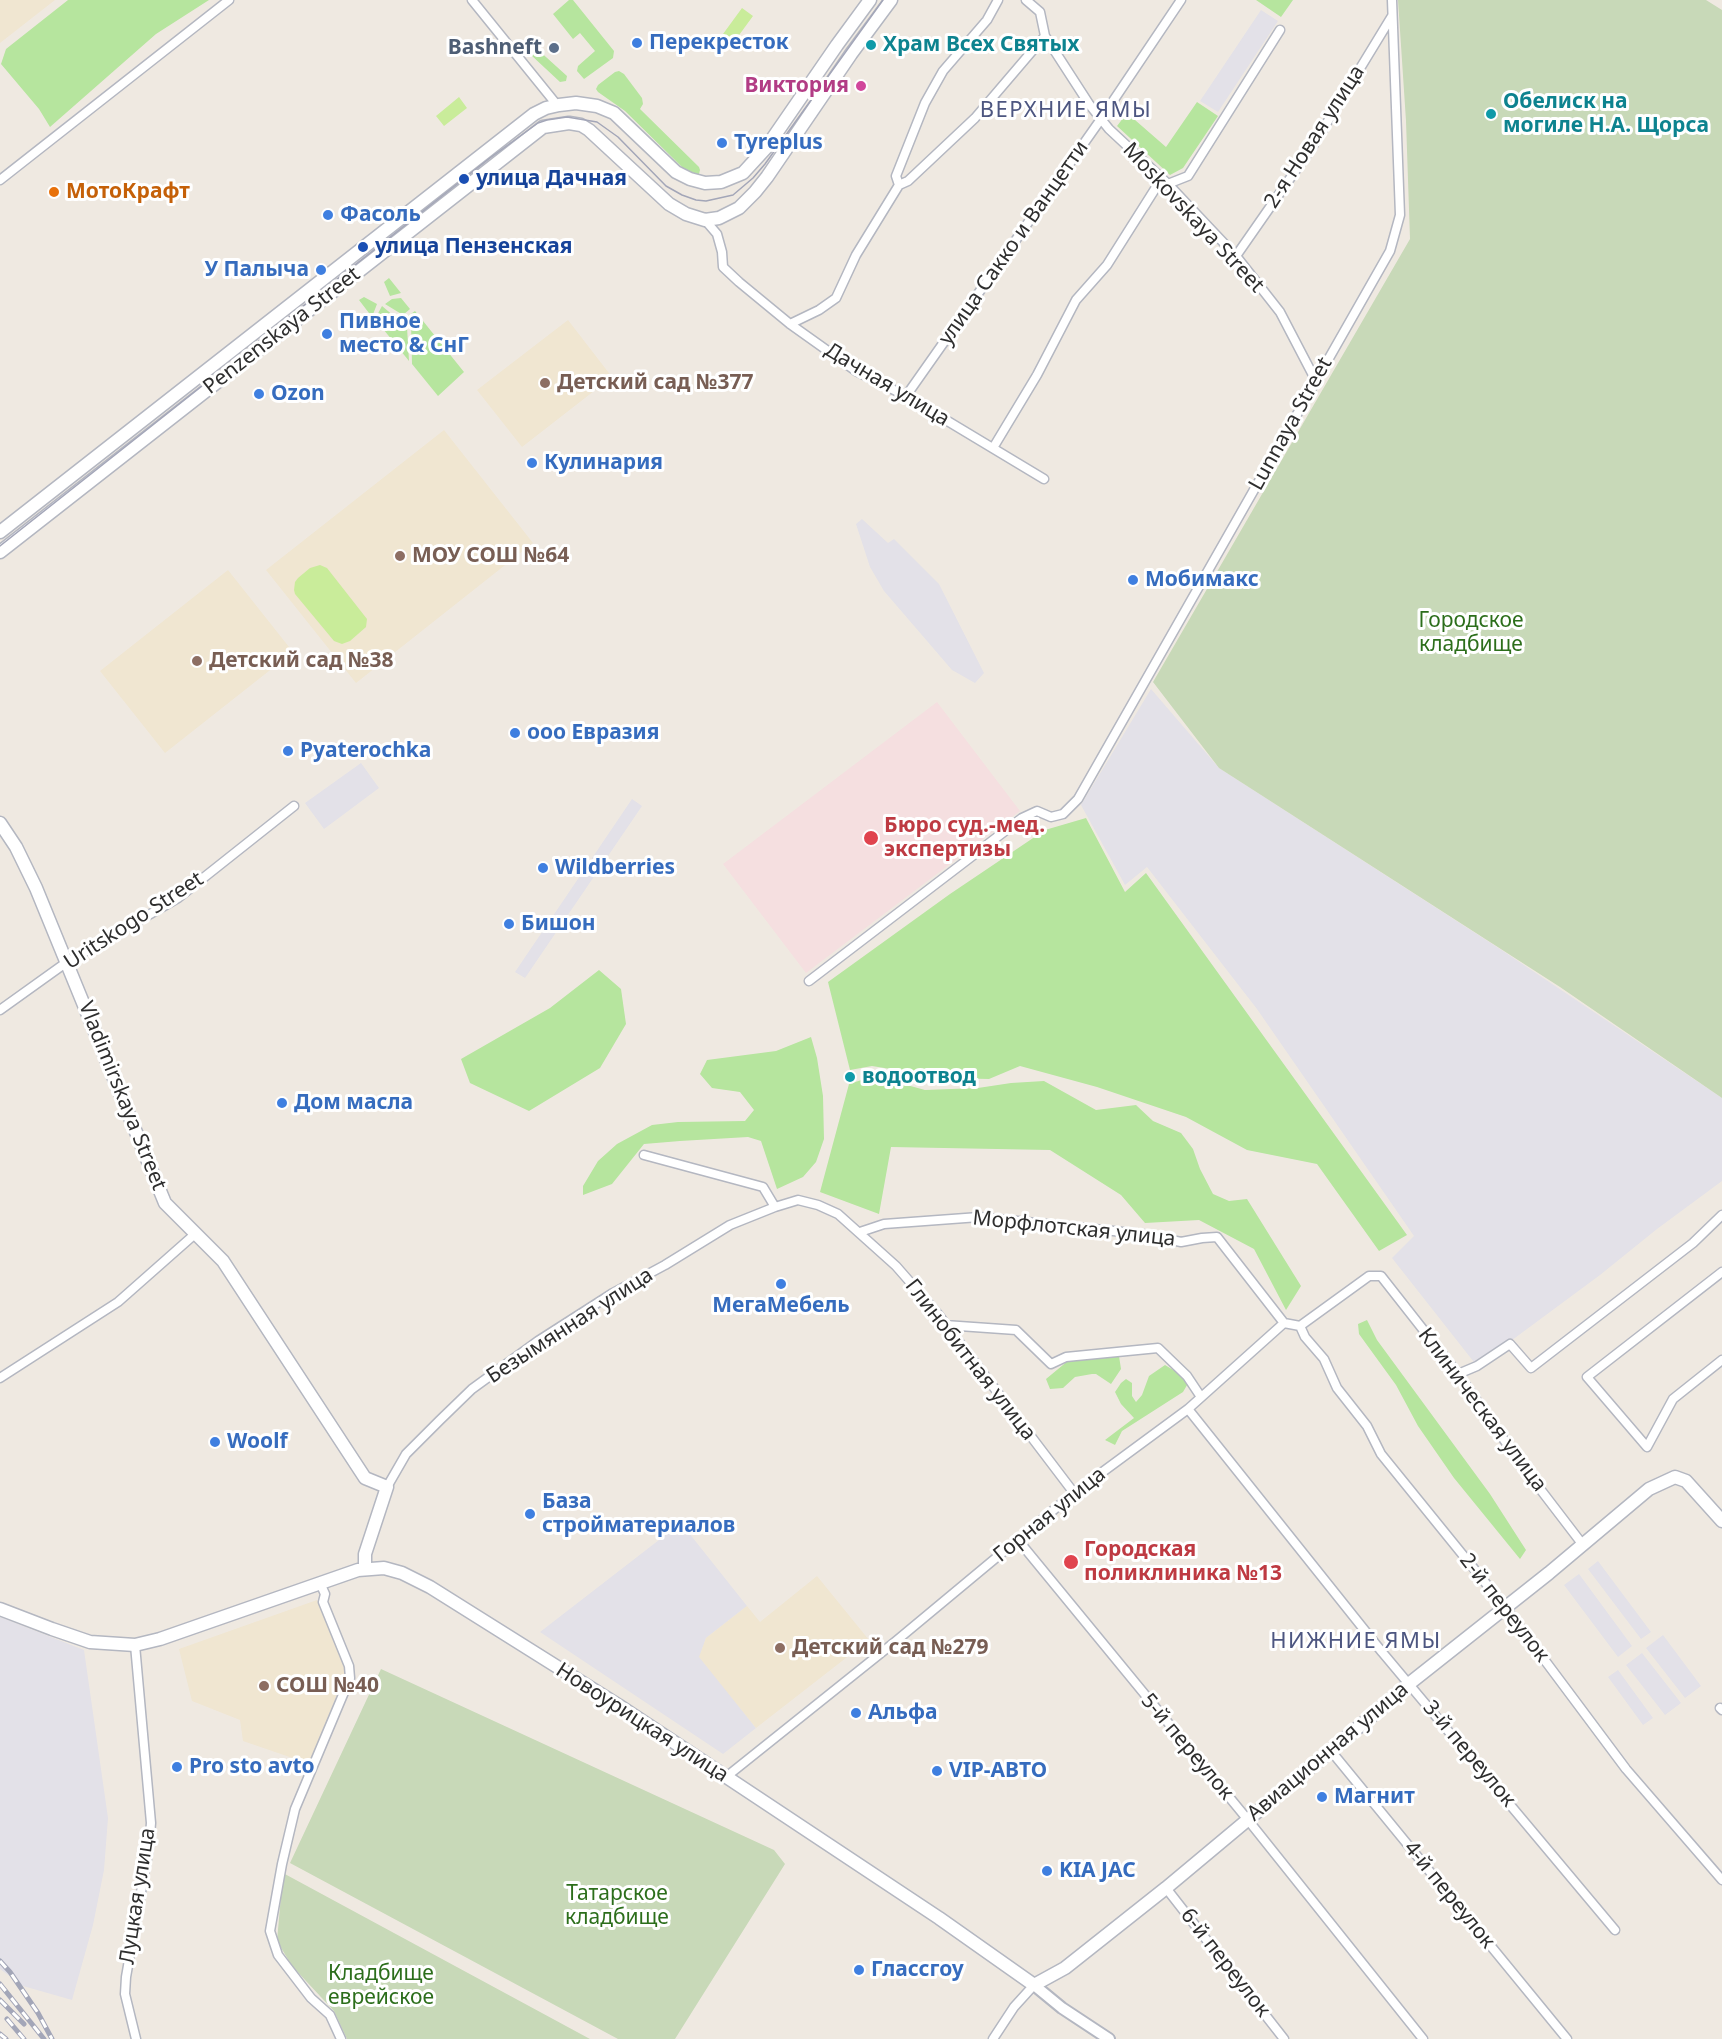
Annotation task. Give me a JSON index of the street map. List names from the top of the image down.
{
  "streets": {
    "main road": [
      "Penzenskaya Street",
      "Vladimirskaya Street",
      "Безымянная улица",
      "Новоурицкая улица",
      "Авиационная улица"
    ],
    "street": [
      "2-я Новая улица",
      "Moskovskaya Street",
      "улица Сакко и Ванцетти",
      "Дачная улица",
      "Lunnaya Street",
      "Uritskogo Street",
      "Морфлотская улица",
      "Глинобитная улица",
      "Клиническая улица",
      "Горная улица",
      "2-й переулок",
      "5-й переулок",
      "3-й переулок",
      "4-й переулок",
      "Луцкая улица",
      "6-й переулок"
    ]
  },
  "crossings": [
    ["2-я Новая улица", "Moskovskaya Street"],
    ["2-я Новая улица", "Lunnaya Street"],
    ["Moskovskaya Street", "улица Сакко и Ванцетти"],
    ["Moskovskaya Street", "Lunnaya Street"],
    ["улица Сакко и Ванцетти", "Дачная улица"],
    ["Uritskogo Street", "Vladimirskaya Street"],
    ["Vladimirskaya Street", "Безымянная улица"],
    ["Морфлотская улица", "Безымянная улица"],
    ["Морфлотская улица", "Глинобитная улица"],
    ["Морфлотская улица", "Горная улица"],
    ["Безымянная улица", "Глинобитная улица"],
    ["Безымянная улица", "Новоурицкая улица"],
    ["Глинобитная улица", "Горная улица"],
    ["Клиническая улица", "2-й переулок"],
    ["Клиническая улица", "Авиационная улица"],
    ["Горная улица", "Новоурицкая улица"],
    ["Горная улица", "5-й переулок"],
    ["Горная улица", "3-й переулок"],
    ["2-й переулок", "Авиационная улица"],
    ["Новоурицкая улица", "Авиационная улица"],
    ["Новоурицкая улица", "Луцкая улица"],
    ["5-й переулок", "Авиационная улица"],
    ["Авиационная улица", "3-й переулок"],
    ["Авиационная улица", "4-й переулок"],
    ["Авиационная улица", "6-й переулок"]
  ],
  "districts": ["ВЕРХНИЕ ЯМЫ", "НИЖНИЕ ЯМЫ"],
  "parks": ["Городское кладбище", "Татарское кладбище", "Кладбище еврейское"],
  "places": [
    "Перекресток",
    "Храм Всех Святых",
    "Bashneft",
    "Виктория",
    "Обелиск на могиле Н.А. Щорса",
    "Tyreplus",
    "улица Дачная",
    "МотоКрафт",
    "Фасоль",
    "улица Пензенская",
    "У Палыча",
    "Пивное место & СнГ",
    "Детский сад №377",
    "Ozon",
    "Кулинария",
    "МОУ СОШ №64",
    "Мобимакс",
    "Детский сад №38",
    "ооо Евразия",
    "Pyaterochka",
    "Бюро суд.-мед. экспертизы",
    "Wildberries",
    "Бишон",
    "водоотвод",
    "Дом масла",
    "МегаМебель",
    "Woolf",
    "База стройматериалов",
    "Городская поликлиника №13",
    "Детский сад №279",
    "СОШ №40",
    "Альфа",
    "Pro sto avto",
    "VIP-АВТО",
    "Магнит",
    "KIA JAC",
    "Глассгоу"
  ]
}
